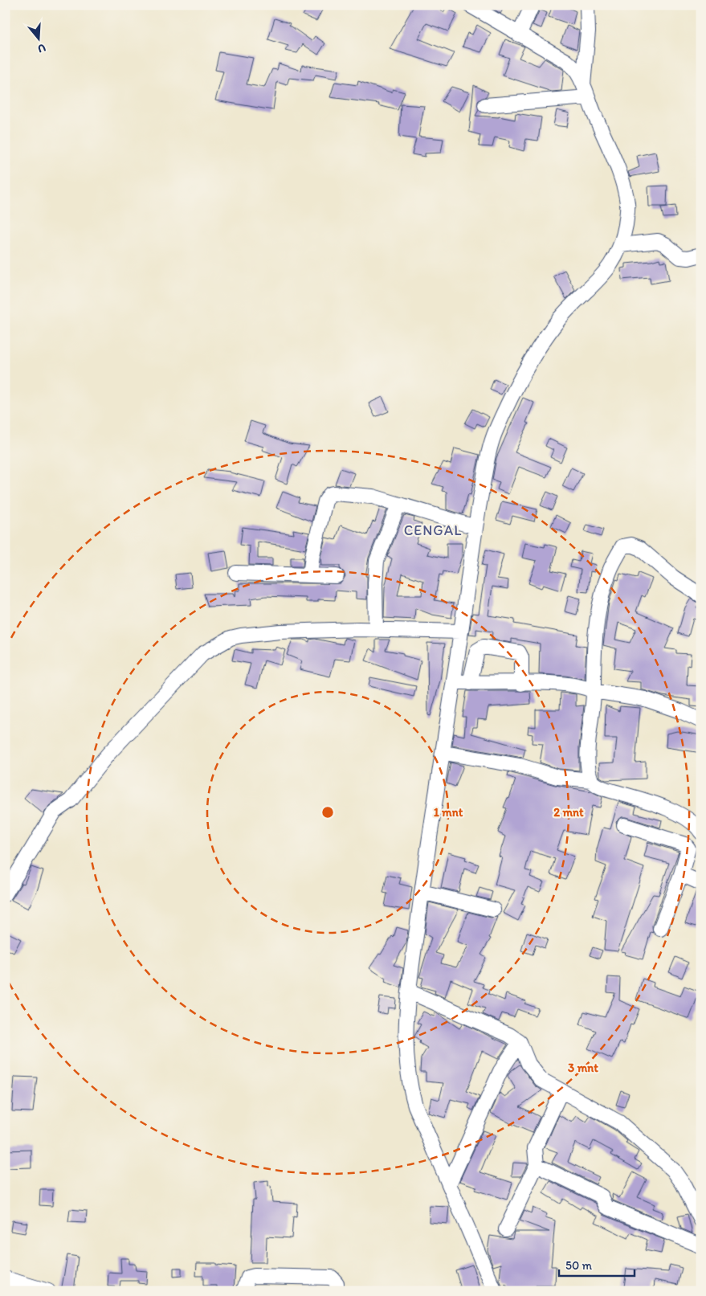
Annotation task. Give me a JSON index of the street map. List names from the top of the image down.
{
  "districts": ["CENGAL"],
  "scale_bar": "50 m",
  "north": "bottom",
  "rings": ["1 mnt", "2 mnt", "3 mnt"]
}
